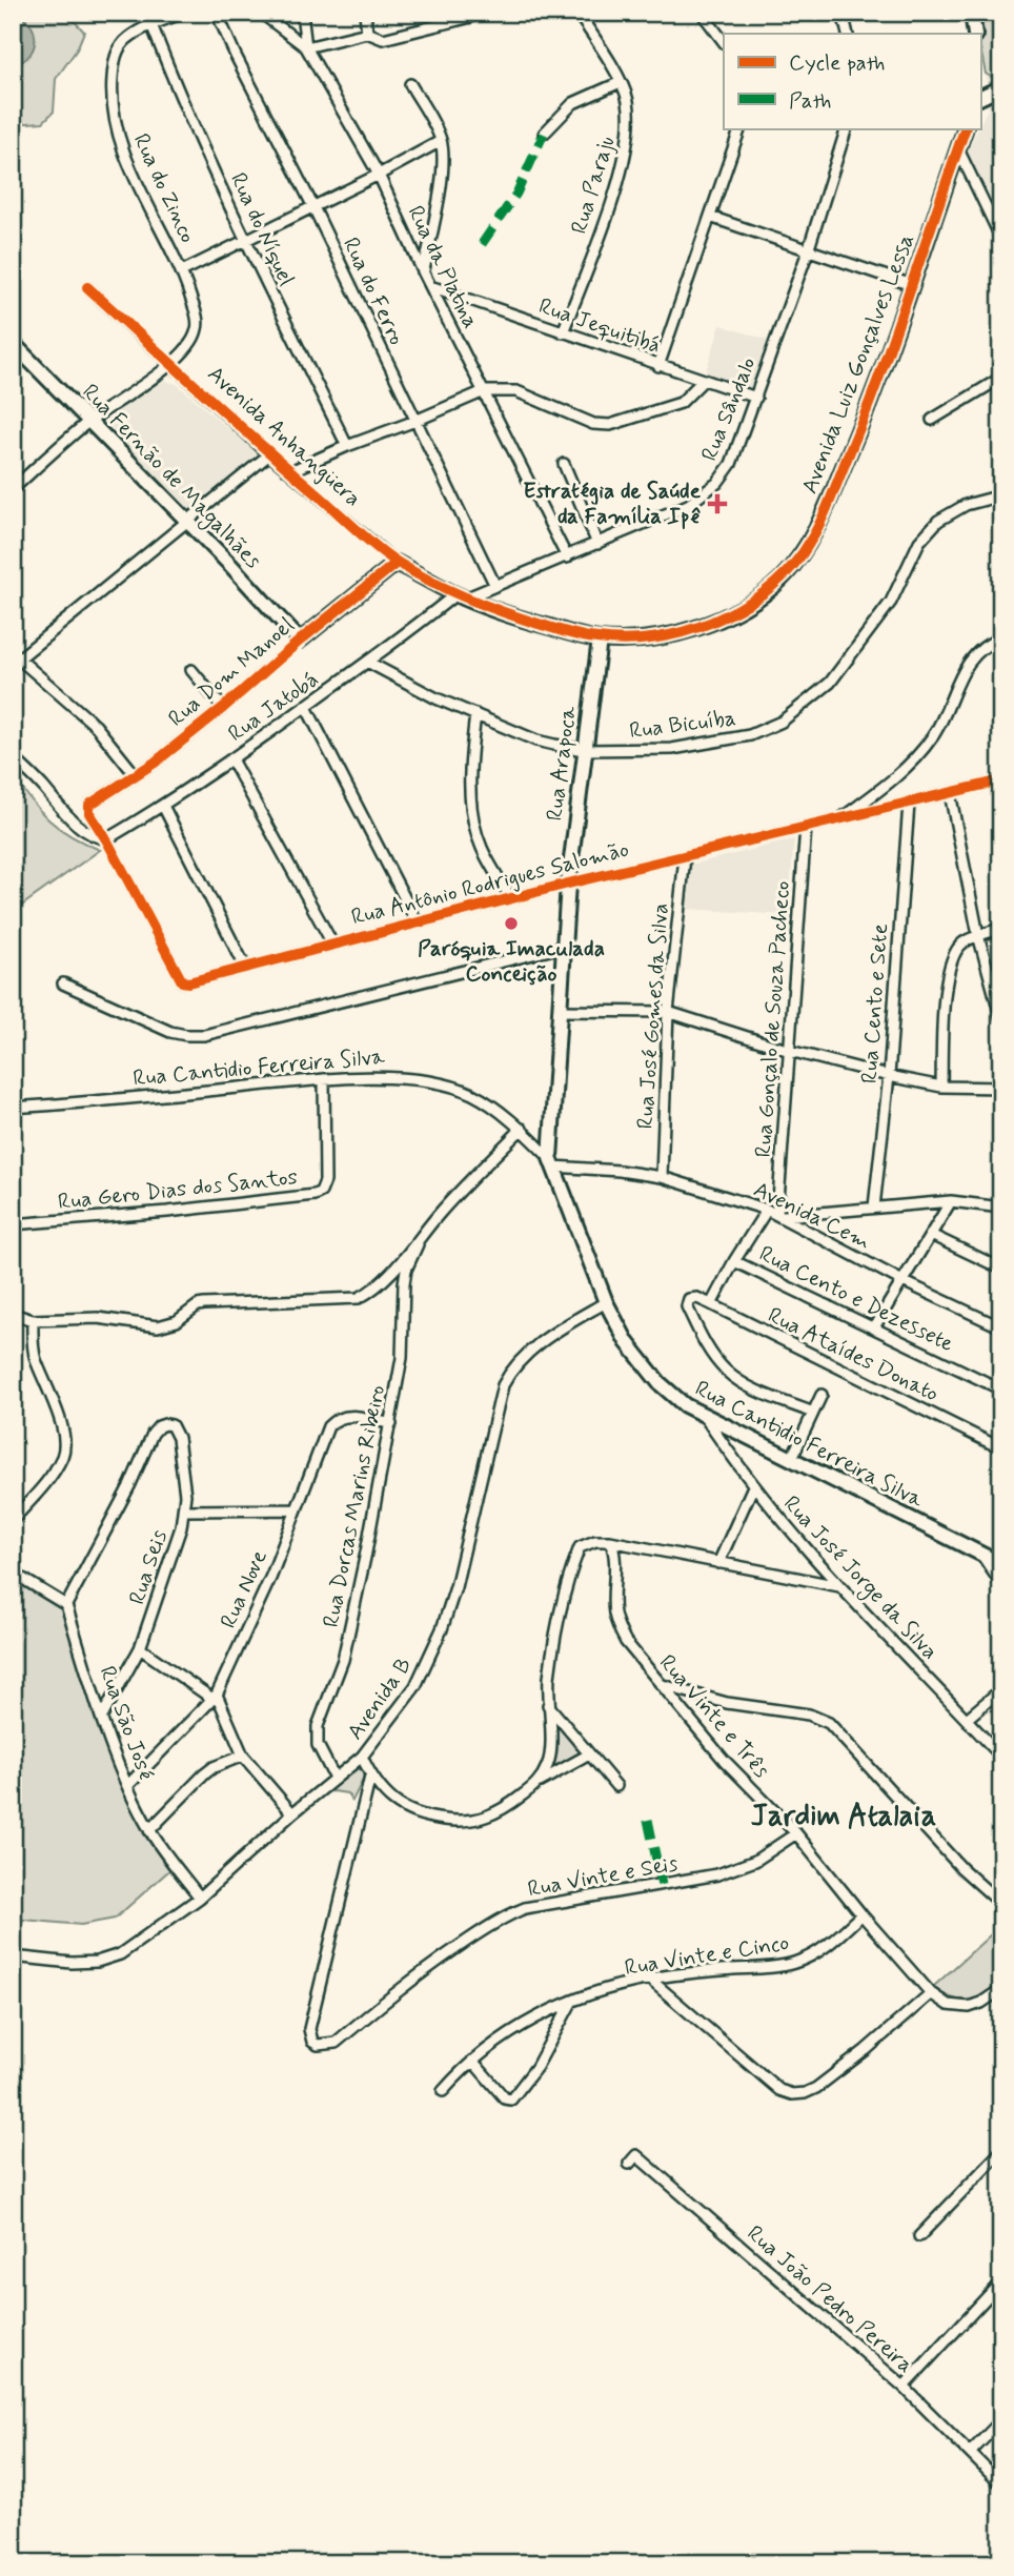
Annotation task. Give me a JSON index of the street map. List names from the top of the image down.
{
  "streets": {
    "street": [
      "Rua Paraju",
      "Rua do Zinco",
      "Rua do Níquel",
      "Rua da Platina",
      "Rua do Ferro",
      "Rua Jequitibá",
      "Avenida Luiz Gonçalves Lessa",
      "Rua Sândalo",
      "Avenida Anhangüera",
      "Rua Fernão de Magalhães",
      "Rua Dom Manoel",
      "Rua Jatobá",
      "Rua Bicuíba",
      "Rua Arapoca",
      "Rua Antônio Rodrigues Salomão",
      "Rua Cento e Sete",
      "Rua José Gomes da Silva",
      "Rua Gonçalo de Souza Pacheco",
      "Rua Cantidio Ferreira Silva",
      "Rua Gero Dias dos Santos",
      "Avenida Cem",
      "Rua Cento e Dezessete",
      "Rua Ataídes Donato",
      "Rua Dorcas Marins Ribeiro",
      "Rua Seis",
      "Rua José Jorge da Silva",
      "Rua Nove",
      "Avenida B",
      "Rua Vinte e Três",
      "Rua São José",
      "Rua Vinte e Seis",
      "Rua Vinte e Cinco",
      "Rua João Pedro Pereira"
    ]
  },
  "crossings": [
    ["Rua Paraju", "Rua Jequitibá"],
    ["Rua do Zinco", "Rua do Níquel"],
    ["Rua do Zinco", "Avenida Anhangüera"],
    ["Rua do Zinco", "Rua Fernão de Magalhães"],
    ["Rua da Platina", "Rua Jequitibá"],
    ["Rua da Platina", "Rua Sândalo"],
    ["Rua do Ferro", "Rua Sândalo"],
    ["Rua Jequitibá", "Rua Sândalo"],
    ["Avenida Luiz Gonçalves Lessa", "Rua Sândalo"],
    ["Avenida Luiz Gonçalves Lessa", "Avenida Anhangüera"],
    ["Avenida Luiz Gonçalves Lessa", "Rua Jatobá"],
    ["Avenida Luiz Gonçalves Lessa", "Rua Arapoca"],
    ["Rua Sândalo", "Avenida Anhangüera"],
    ["Rua Sândalo", "Rua Jatobá"],
    ["Avenida Anhangüera", "Rua Dom Manoel"],
    ["Avenida Anhangüera", "Rua Jatobá"],
    ["Rua Fernão de Magalhães", "Rua Dom Manoel"],
    ["Rua Dom Manoel", "Rua Antônio Rodrigues Salomão"],
    ["Rua Jatobá", "Rua Bicuíba"],
    ["Rua Jatobá", "Rua Antônio Rodrigues Salomão"],
    ["Rua Bicuíba", "Rua Arapoca"],
    ["Rua Arapoca", "Rua Antônio Rodrigues Salomão"],
    ["Rua Arapoca", "Rua Cantidio Ferreira Silva"],
    ["Rua Arapoca", "Avenida Cem"],
    ["Rua Antônio Rodrigues Salomão", "Rua Cento e Sete"],
    ["Rua Antônio Rodrigues Salomão", "Rua José Gomes da Silva"],
    ["Rua Antônio Rodrigues Salomão", "Rua Gonçalo de Souza Pacheco"],
    ["Rua José Gomes da Silva", "Avenida Cem"],
    ["Rua Gonçalo de Souza Pacheco", "Avenida Cem"],
    ["Rua Cantidio Ferreira Silva", "Rua Gero Dias dos Santos"],
    ["Rua Cantidio Ferreira Silva", "Avenida Cem"],
    ["Rua Cantidio Ferreira Silva", "Rua José Jorge da Silva"],
    ["Rua Cantidio Ferreira Silva", "Avenida B"],
    ["Rua Dorcas Marins Ribeiro", "Rua Nove"],
    ["Rua Dorcas Marins Ribeiro", "Avenida B"],
    ["Rua Seis", "Rua São José"],
    ["Rua Nove", "Rua São José"],
    ["Avenida B", "Rua São José"],
    ["Rua Vinte e Três", "Rua Vinte e Seis"],
    ["Rua Vinte e Três", "Rua Vinte e Cinco"]
  ],
  "districts": ["Jardim Atalaia"],
  "places": {
    "health": ["Estratégia de Saúde da Família Ipê"],
    "other": ["Paróquia Imaculada Conceição"]
  },
  "legend": ["Cycle path", "Path"]
}
